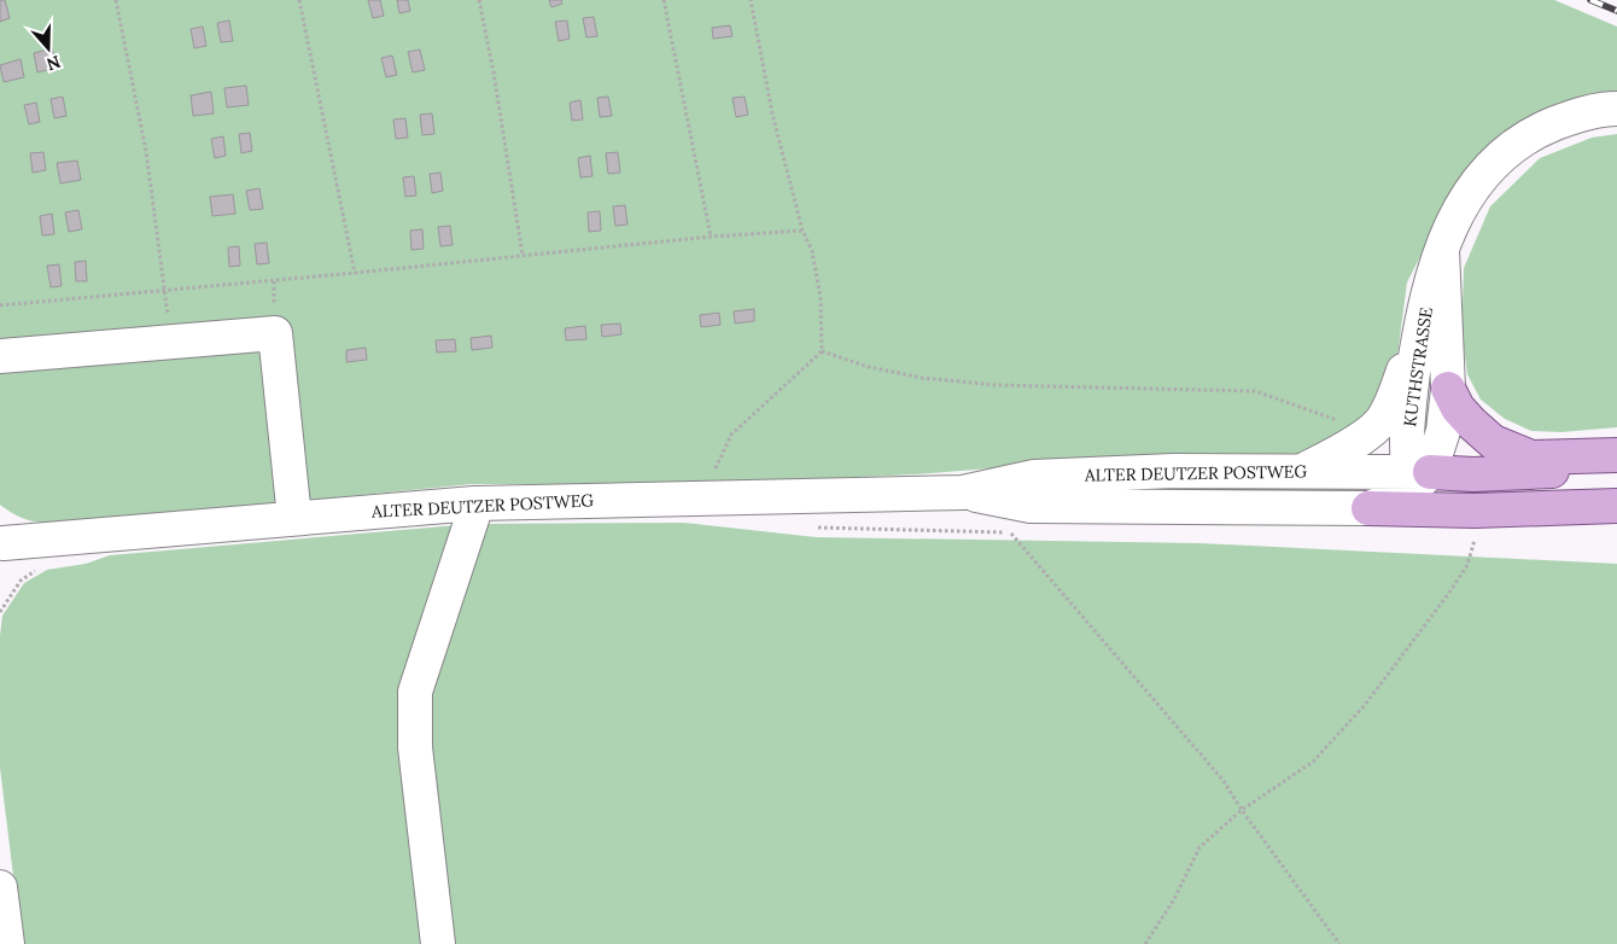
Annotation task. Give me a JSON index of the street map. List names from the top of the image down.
{
  "streets": {
    "street": ["KUTHSTRASSE", "ALTER DEUTZER POSTWEG"]
  },
  "crossings": [
    ["KUTHSTRASSE", "ALTER DEUTZER POSTWEG"]
  ],
  "north": "bottom"
}
